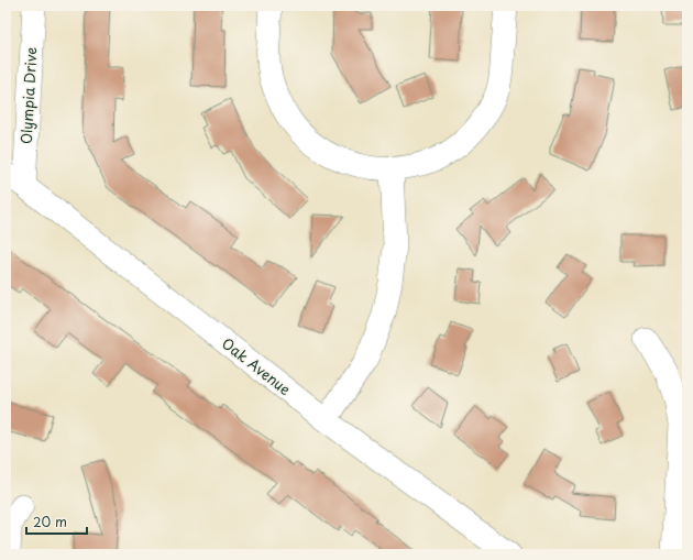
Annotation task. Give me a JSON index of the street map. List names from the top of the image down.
{
  "streets": {
    "street": ["Olympia Drive", "Oak Avenue"]
  },
  "crossings": [
    ["Olympia Drive", "Oak Avenue"]
  ],
  "scale_bar": "20 m"
}
